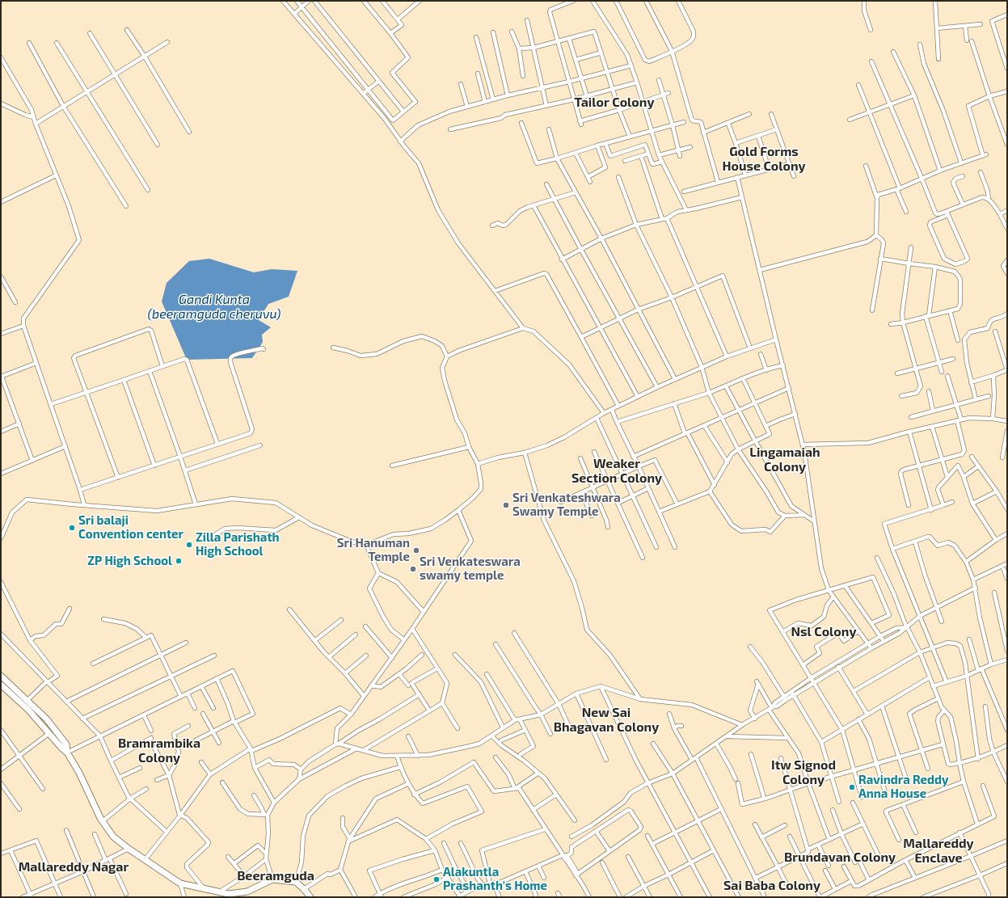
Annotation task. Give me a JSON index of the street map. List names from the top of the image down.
{
  "districts": [
    "Tailor Colony",
    "Gold Forms House Colony",
    "Lingamaiah Colony",
    "Weaker Section Colony",
    "Nsl Colony",
    "New Sai Bhagavan Colony",
    "Bramrambika Colony",
    "Itw Signod Colony",
    "Mallareddy Enclave",
    "Brundavan Colony",
    "Mallareddy Nagar",
    "Beeramguda",
    "Sai Baba Colony"
  ],
  "water": ["Gandi Kunta (beeramguda cheruvu)"],
  "places": [
    "Sri Venkateshwara Swamy Temple",
    "Sri balaji Convention center",
    "Zilla Parishath High School",
    "Sri Hanuman Temple",
    "ZP High School",
    "Sri Venkateswara swamy temple",
    "Ravindra Reddy Anna House",
    "Alakuntla Prashanth's Home"
  ]
}
